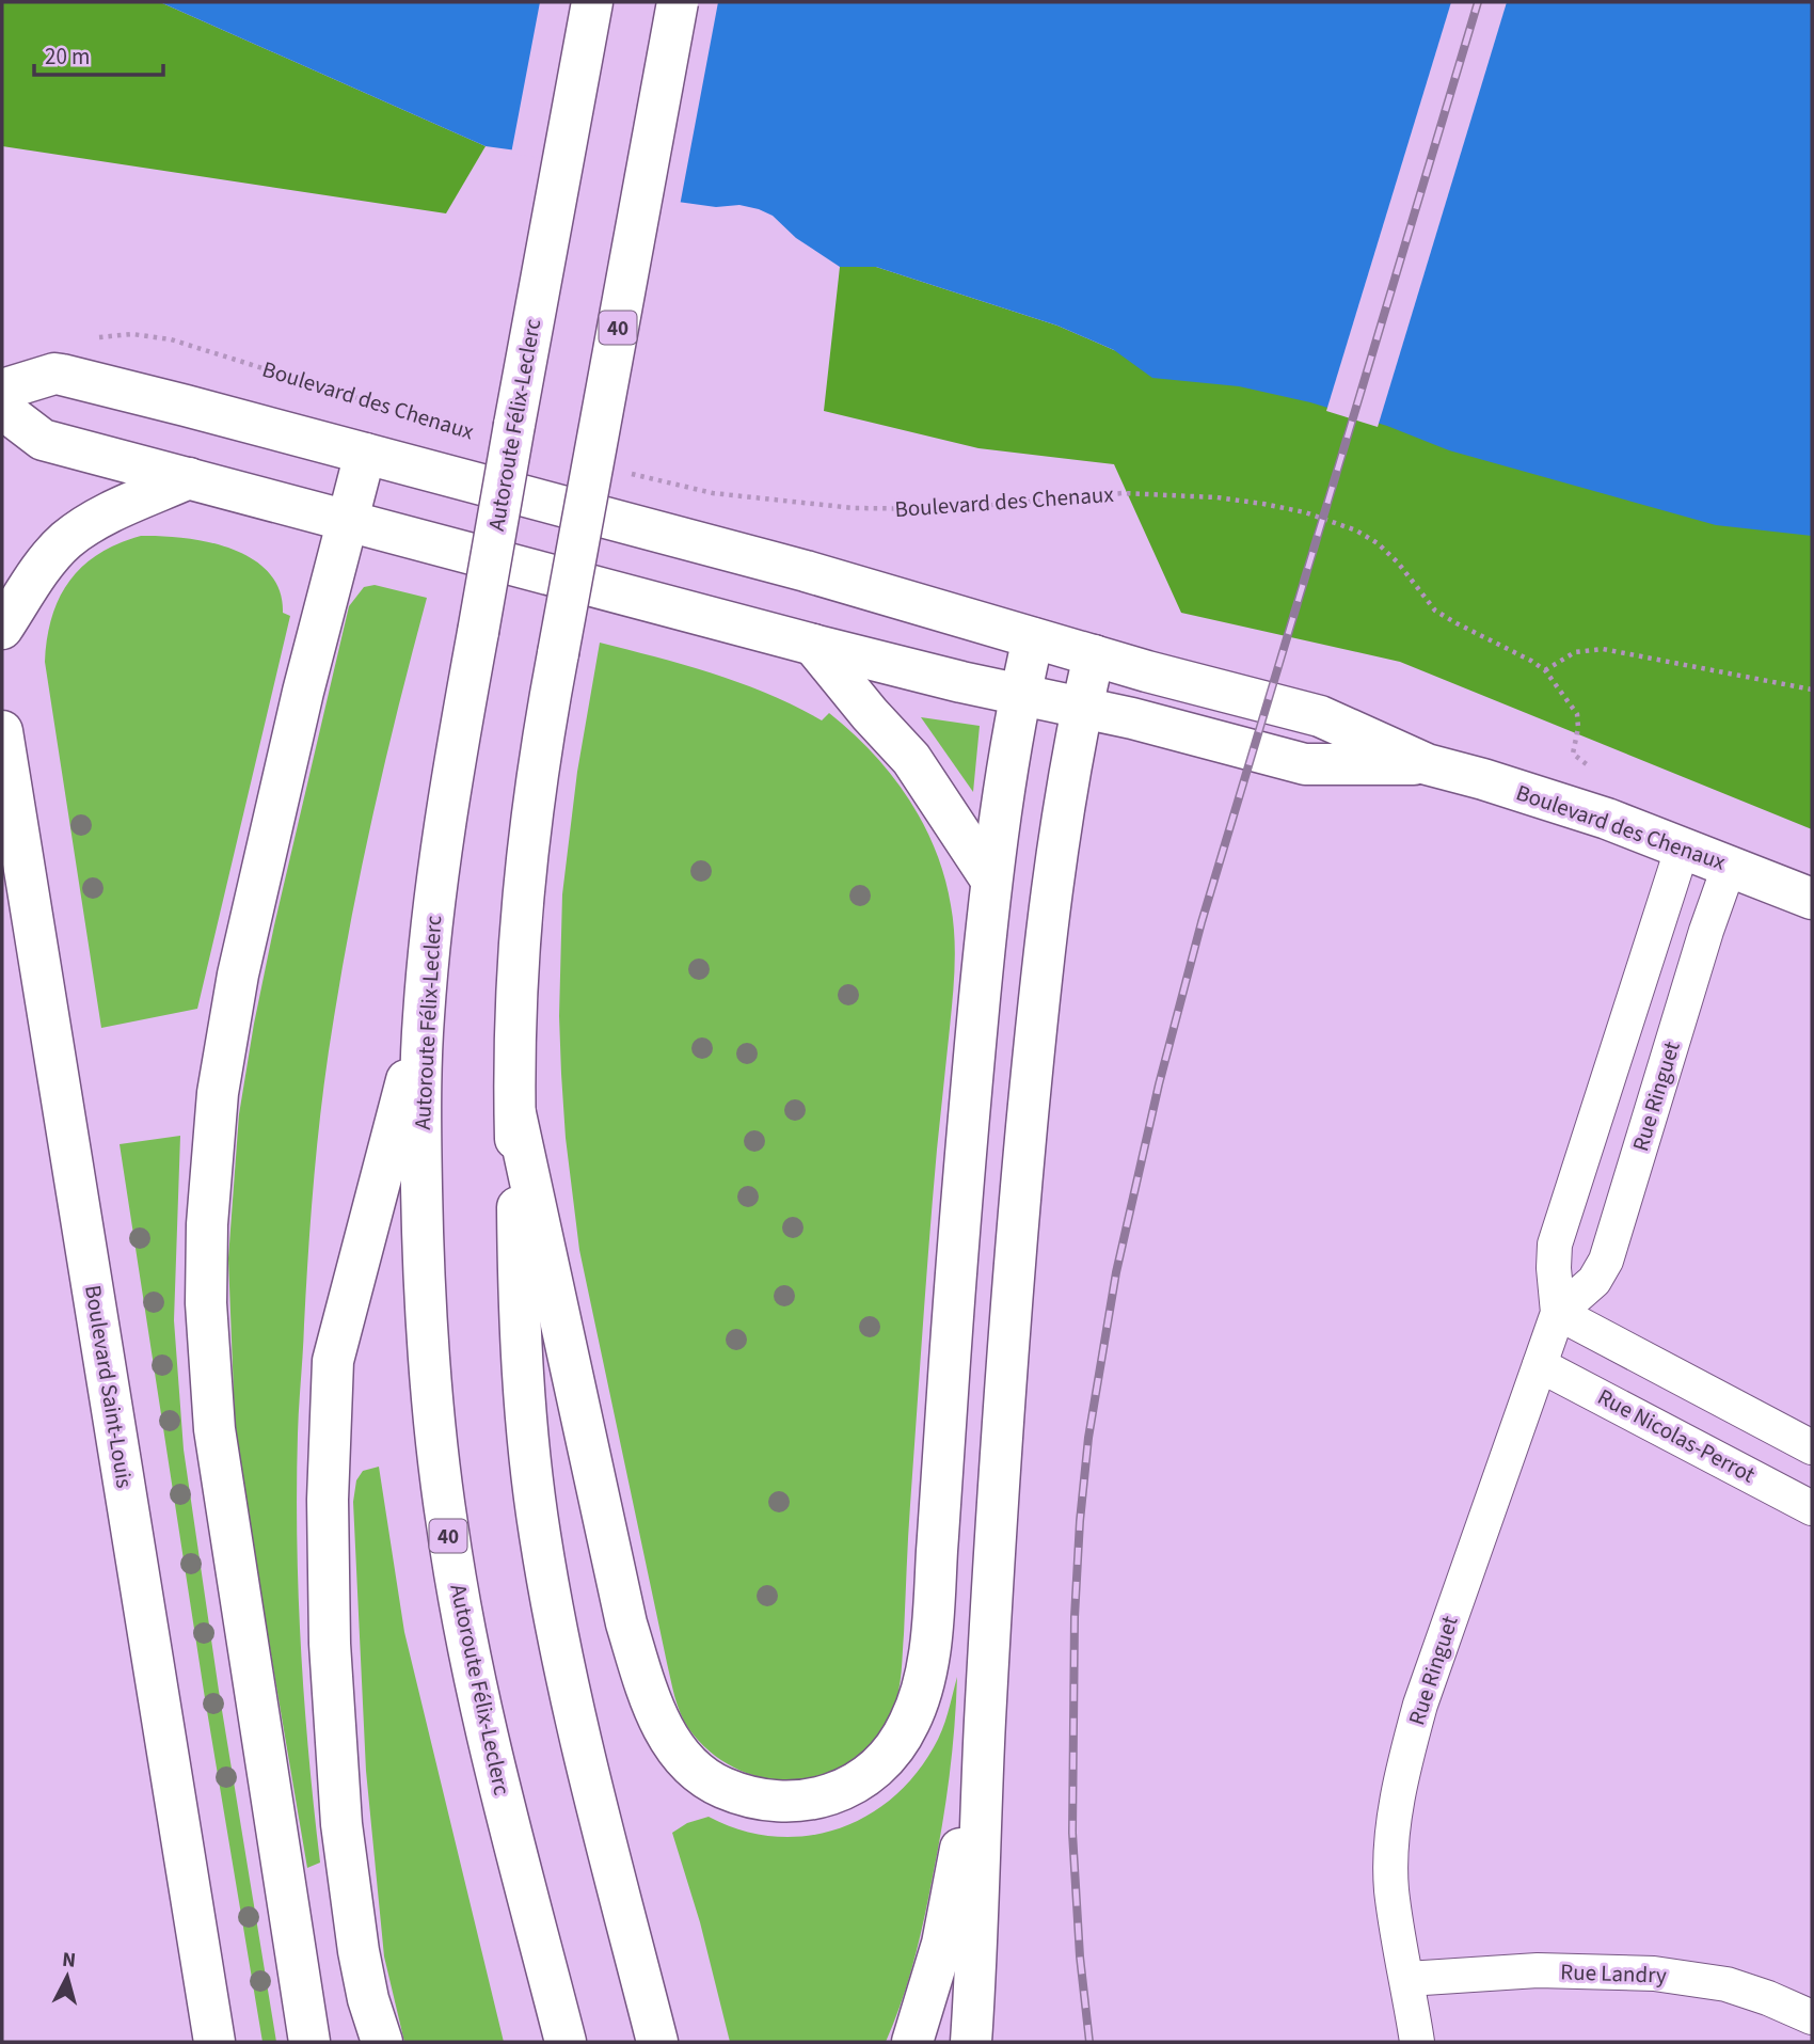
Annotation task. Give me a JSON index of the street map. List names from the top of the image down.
{
  "streets": {
    "main road": [
      "40",
      "Boulevard des Chenaux",
      "Autoroute Félix-Leclerc",
      "Boulevard Saint-Louis"
    ],
    "street": ["Rue Ringuet", "Rue Nicolas-Perrot", "Rue Landry"]
  },
  "crossings": [
    ["Boulevard des Chenaux", "Rue Ringuet"],
    ["Rue Ringuet", "Rue Nicolas-Perrot"],
    ["Rue Ringuet", "Rue Landry"]
  ],
  "scale_bar": "20 m",
  "north": "top"
}
